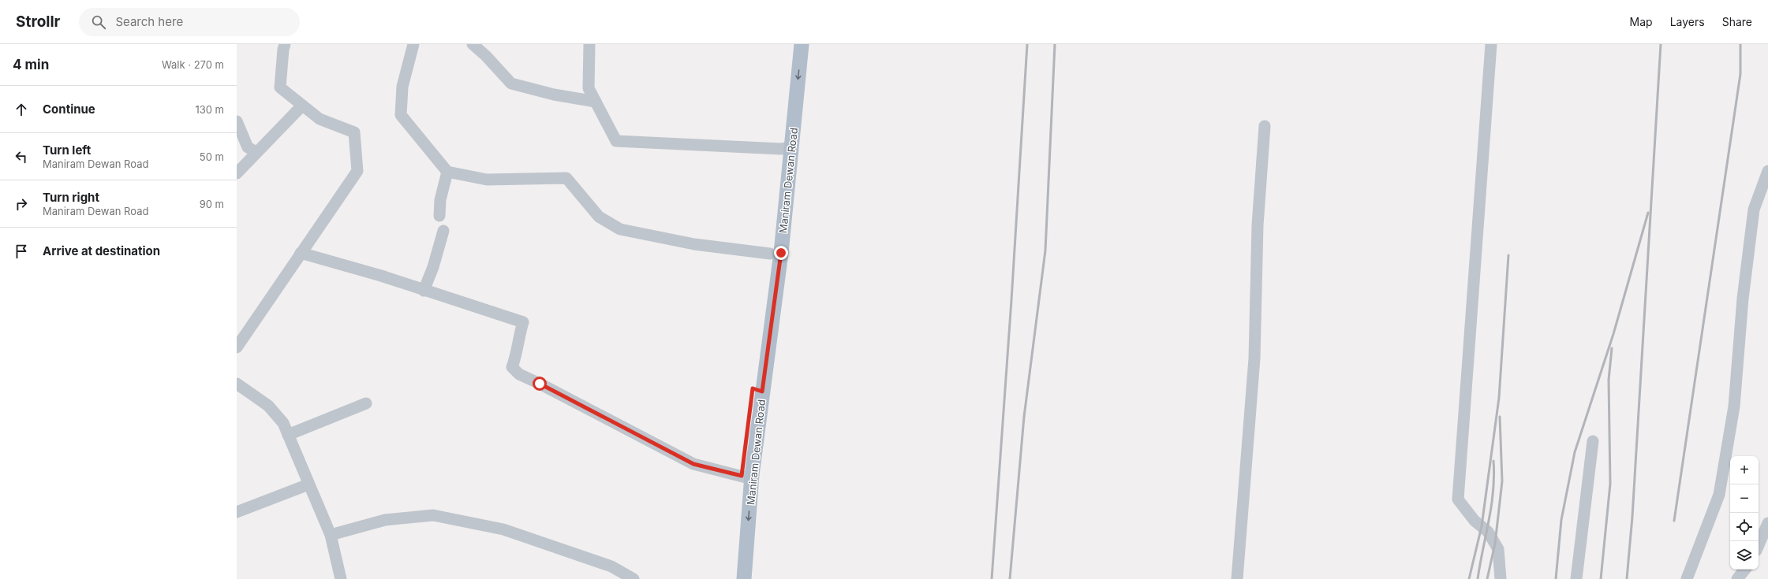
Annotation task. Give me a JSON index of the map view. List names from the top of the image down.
{
  "streets": {
    "main road": ["Maniram Dewan Road"]
  },
  "page": {
    "header": "Strollr",
    "search": "Search here",
    "nav": ["Map", "Layers", "Share"],
    "heading": ["4 min", "Walk · 270 m"],
    "list": [
      ["Continue", "130 m"],
      ["Turn left", "Maniram Dewan Road", "50 m"],
      ["Turn right", "Maniram Dewan Road", "90 m"],
      "Arrive at destination"
    ],
    "map_buttons": ["+", "−"]
  }
}
